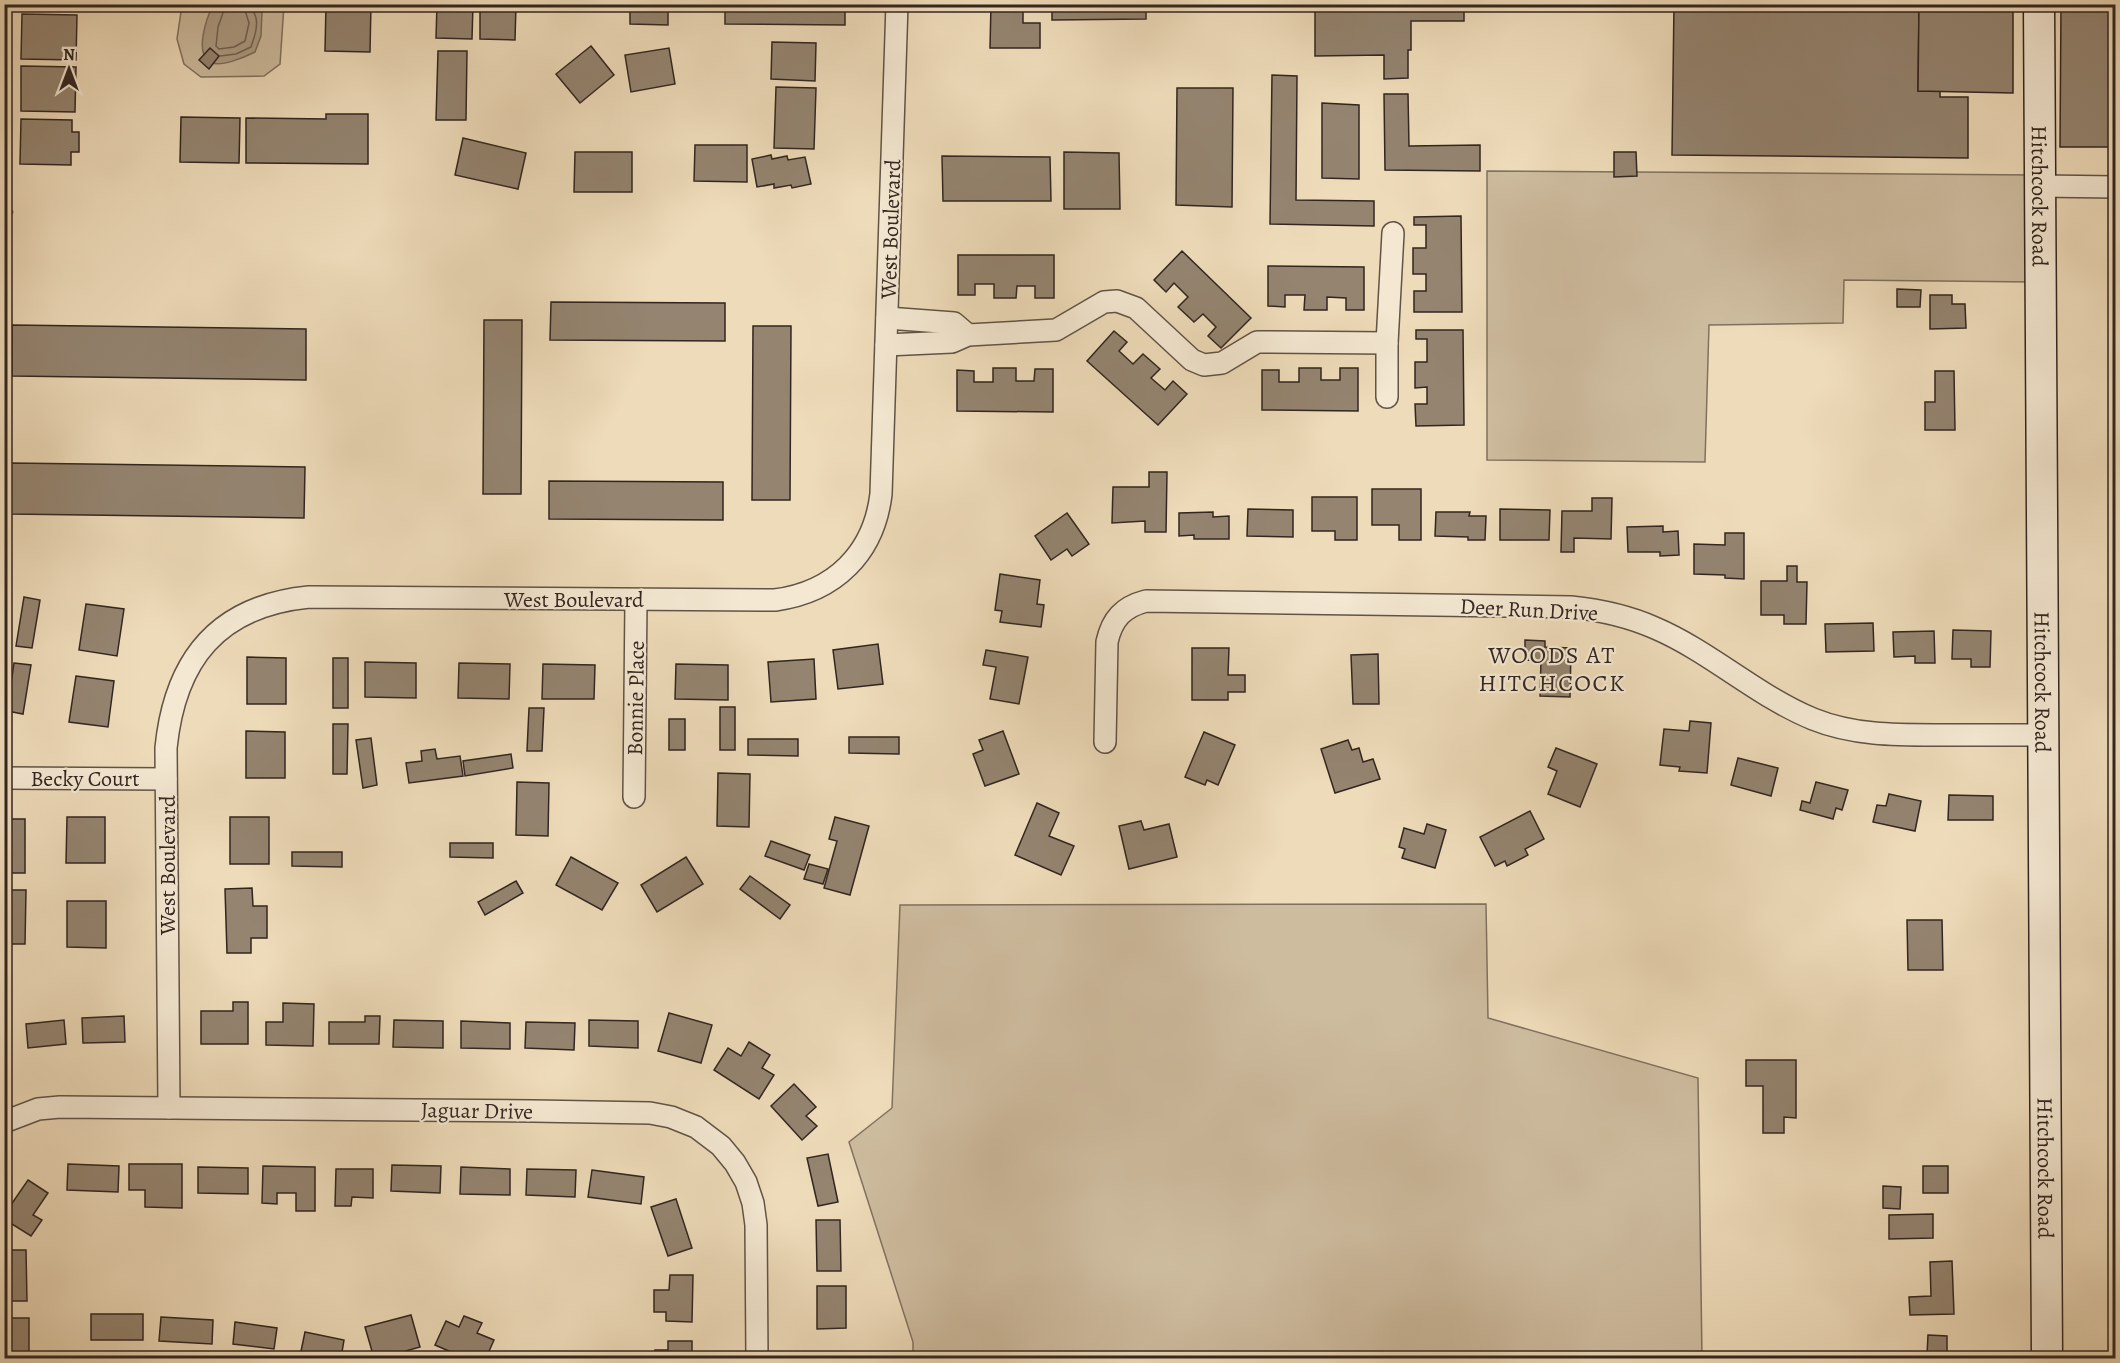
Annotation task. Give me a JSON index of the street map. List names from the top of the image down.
{
  "streets": {
    "street": [
      "Hitchcock Road",
      "West Boulevard",
      "Deer Run Drive",
      "Bonnie Place",
      "Becky Court",
      "Jaguar Drive"
    ]
  },
  "crossings": [
    ["Hitchcock Road", "Deer Run Drive"],
    ["West Boulevard", "Bonnie Place"],
    ["West Boulevard", "Becky Court"],
    ["West Boulevard", "Jaguar Drive"]
  ],
  "districts": ["WOODS AT HITCHCOCK"],
  "north": "top"
}
